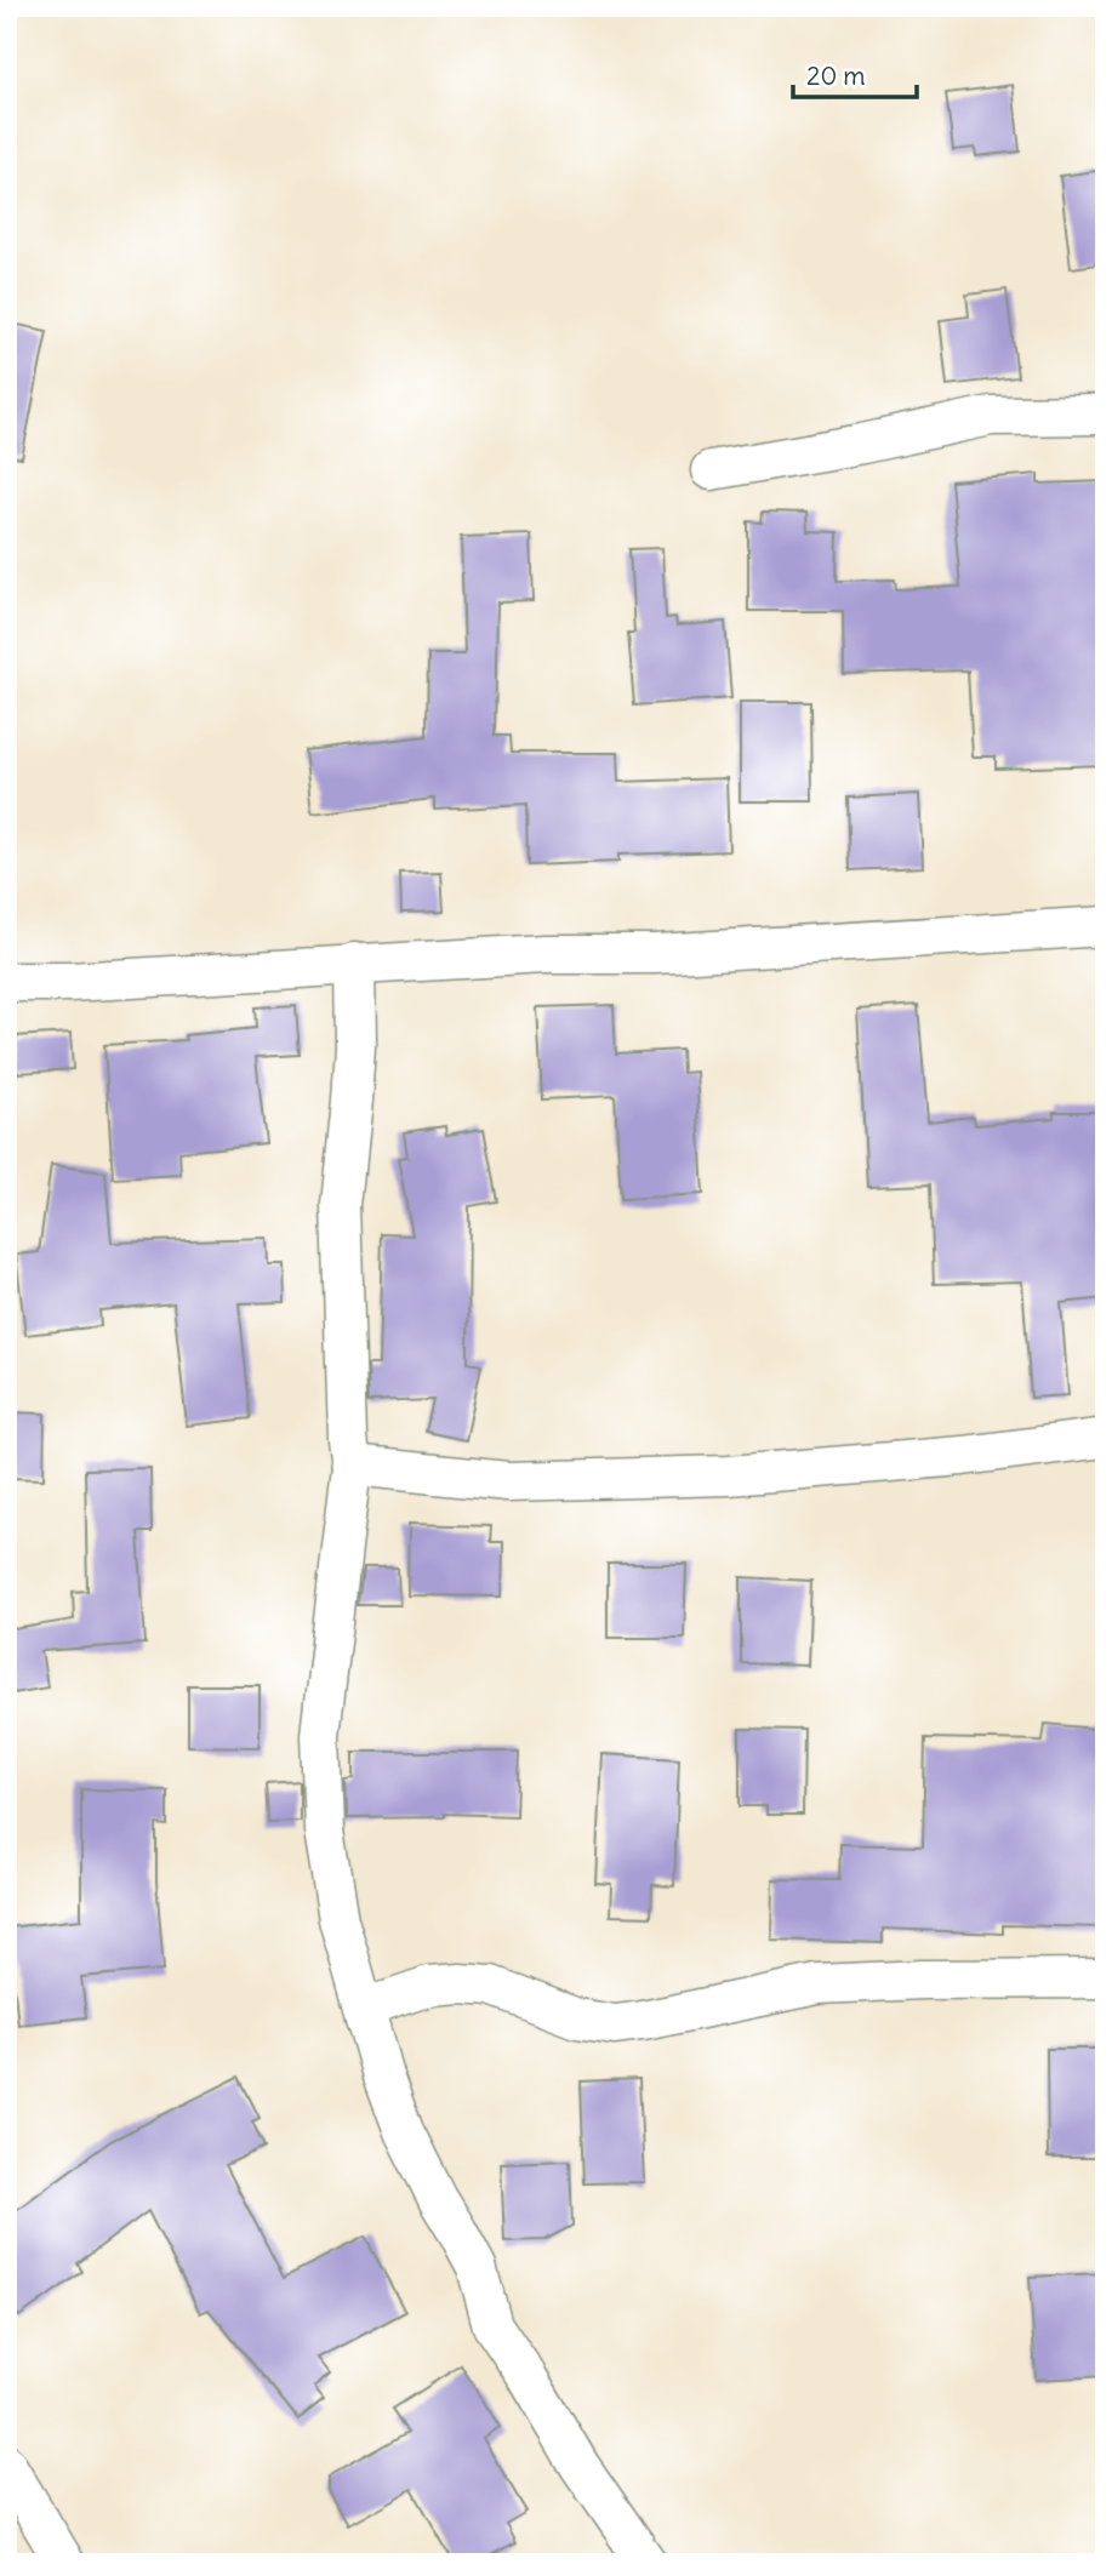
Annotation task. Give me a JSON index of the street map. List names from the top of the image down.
{
  "scale_bar": "20 m"
}
